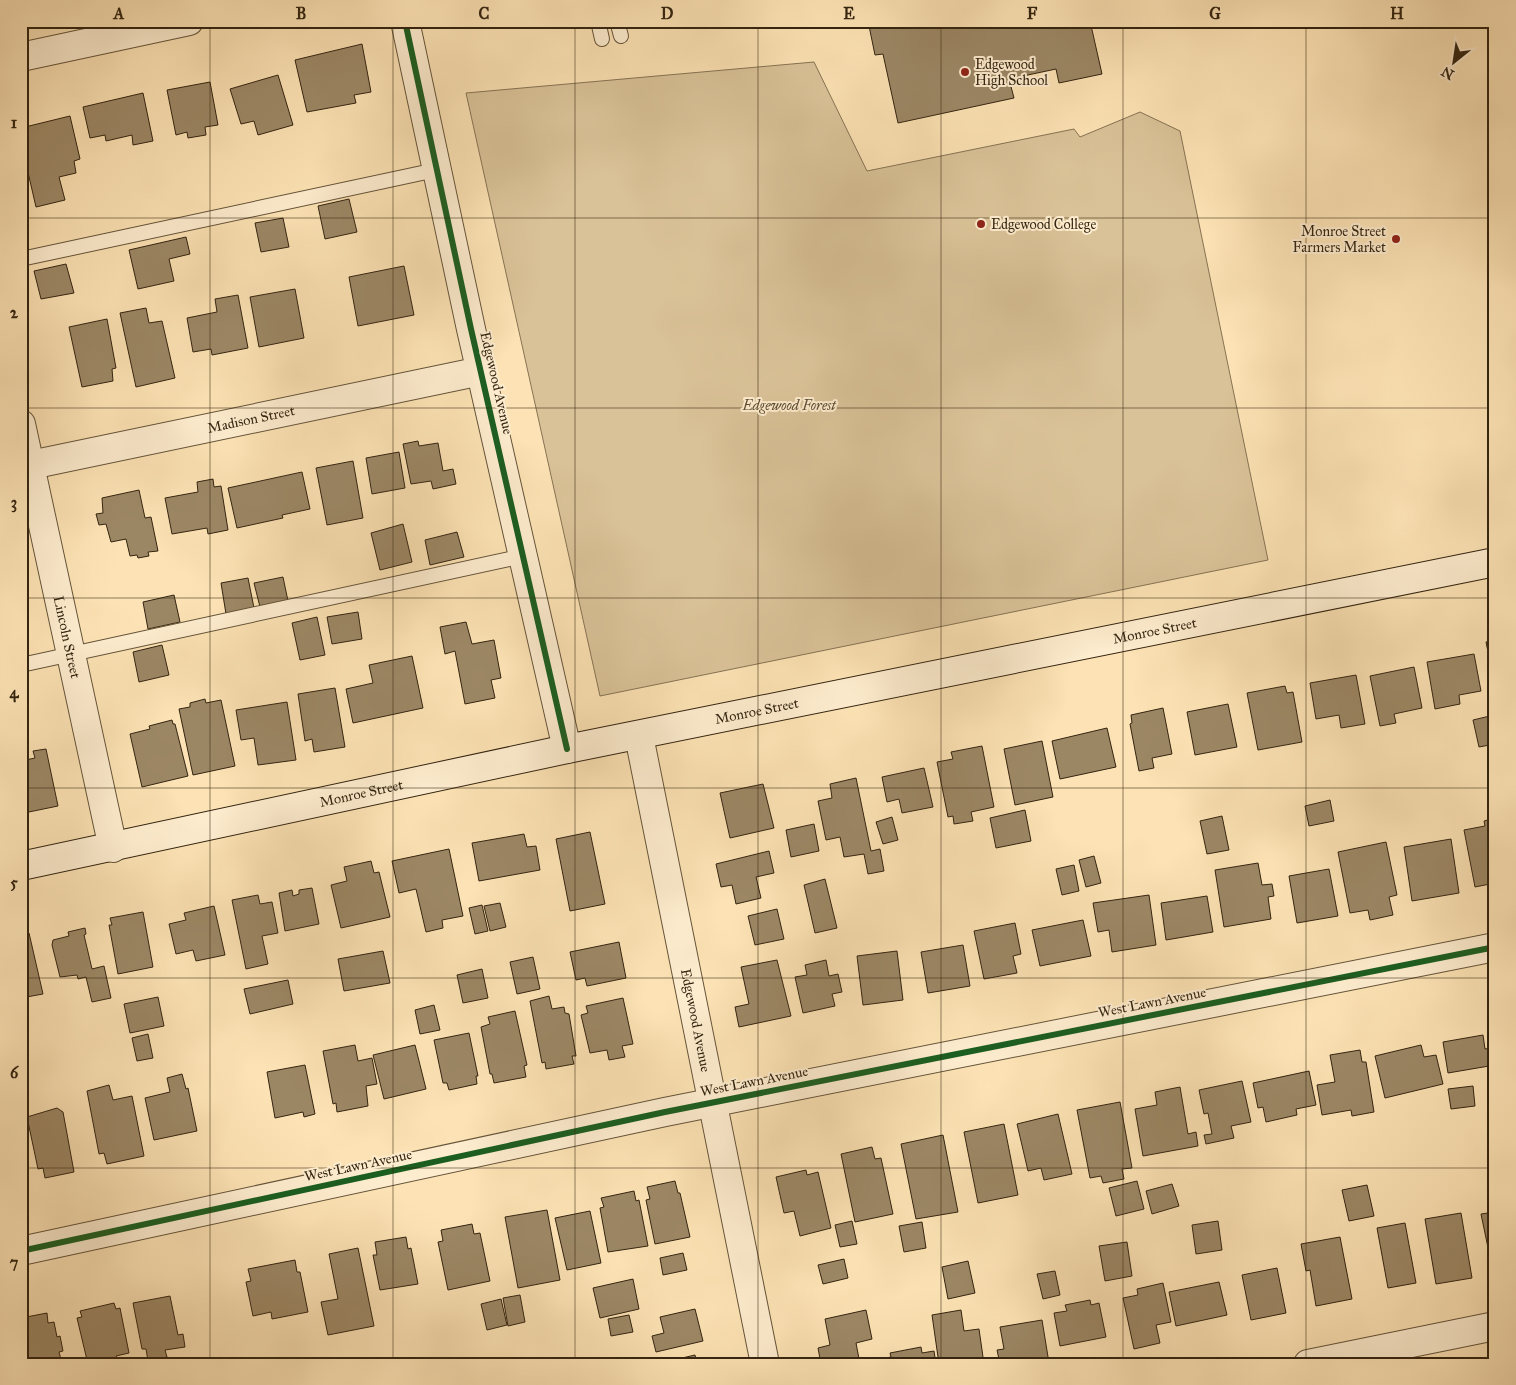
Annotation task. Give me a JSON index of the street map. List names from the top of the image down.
{
  "streets": {
    "street": [
      "Edgewood Avenue",
      "Madison Street",
      "Monroe Street",
      "Lincoln Street",
      "West Lawn Avenue"
    ]
  },
  "crossings": [
    ["Edgewood Avenue", "Madison Street"],
    ["Edgewood Avenue", "Monroe Street"],
    ["Edgewood Avenue", "West Lawn Avenue"],
    ["Madison Street", "Lincoln Street"],
    ["Monroe Street", "Lincoln Street"]
  ],
  "parks": ["Edgewood Forest"],
  "places": ["Edgewood High School", "Edgewood College", "Monroe Street Farmers Market"],
  "north": "bottom left",
  "grid": {
    "columns": [
      "A",
      "B",
      "C",
      "D",
      "E",
      "F",
      "G",
      "H"
    ],
    "rows": [
      "1",
      "2",
      "3",
      "4",
      "5",
      "6",
      "7"
    ]
  }
}
